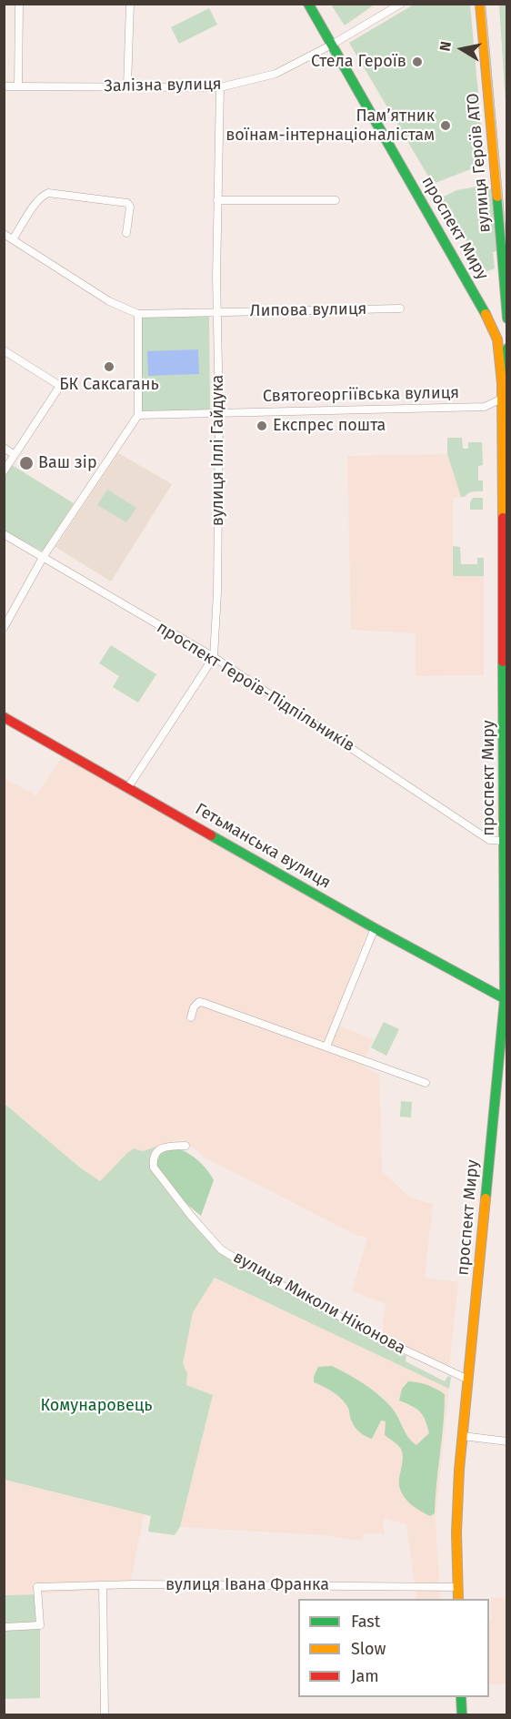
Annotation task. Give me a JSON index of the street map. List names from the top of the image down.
{
  "streets": {
    "main road": ["вулиця Героїв АТО", "проспект Миру", "Гетьманська вулиця"],
    "street": [
      "Залізна вулиця",
      "Липова вулиця",
      "Святогеоргіївська вулиця",
      "вулиця Іллі Гайдука",
      "проспект Героїв-Підпільників",
      "вулиця Миколи Ніконова",
      "вулиця Івана Франка"
    ]
  },
  "crossings": [
    ["Залізна вулиця", "проспект Миру"],
    ["Залізна вулиця", "вулиця Іллі Гайдука"],
    ["проспект Миру", "Святогеоргіївська вулиця"],
    ["проспект Миру", "проспект Героїв-Підпільників"],
    ["проспект Миру", "Гетьманська вулиця"],
    ["проспект Миру", "вулиця Миколи Ніконова"],
    ["проспект Миру", "вулиця Івана Франка"],
    ["Липова вулиця", "вулиця Іллі Гайдука"],
    ["Святогеоргіївська вулиця", "вулиця Іллі Гайдука"],
    ["вулиця Іллі Гайдука", "проспект Героїв-Підпільників"]
  ],
  "parks": ["Комунаровець"],
  "places": [
    "Стела Героїв",
    "Пам’ятник воїнам-інтернаціоналістам",
    "БК Саксагань",
    "Експрес пошта",
    "Ваш зір"
  ],
  "legend": ["Fast", "Slow", "Jam"],
  "north": "left"
}
